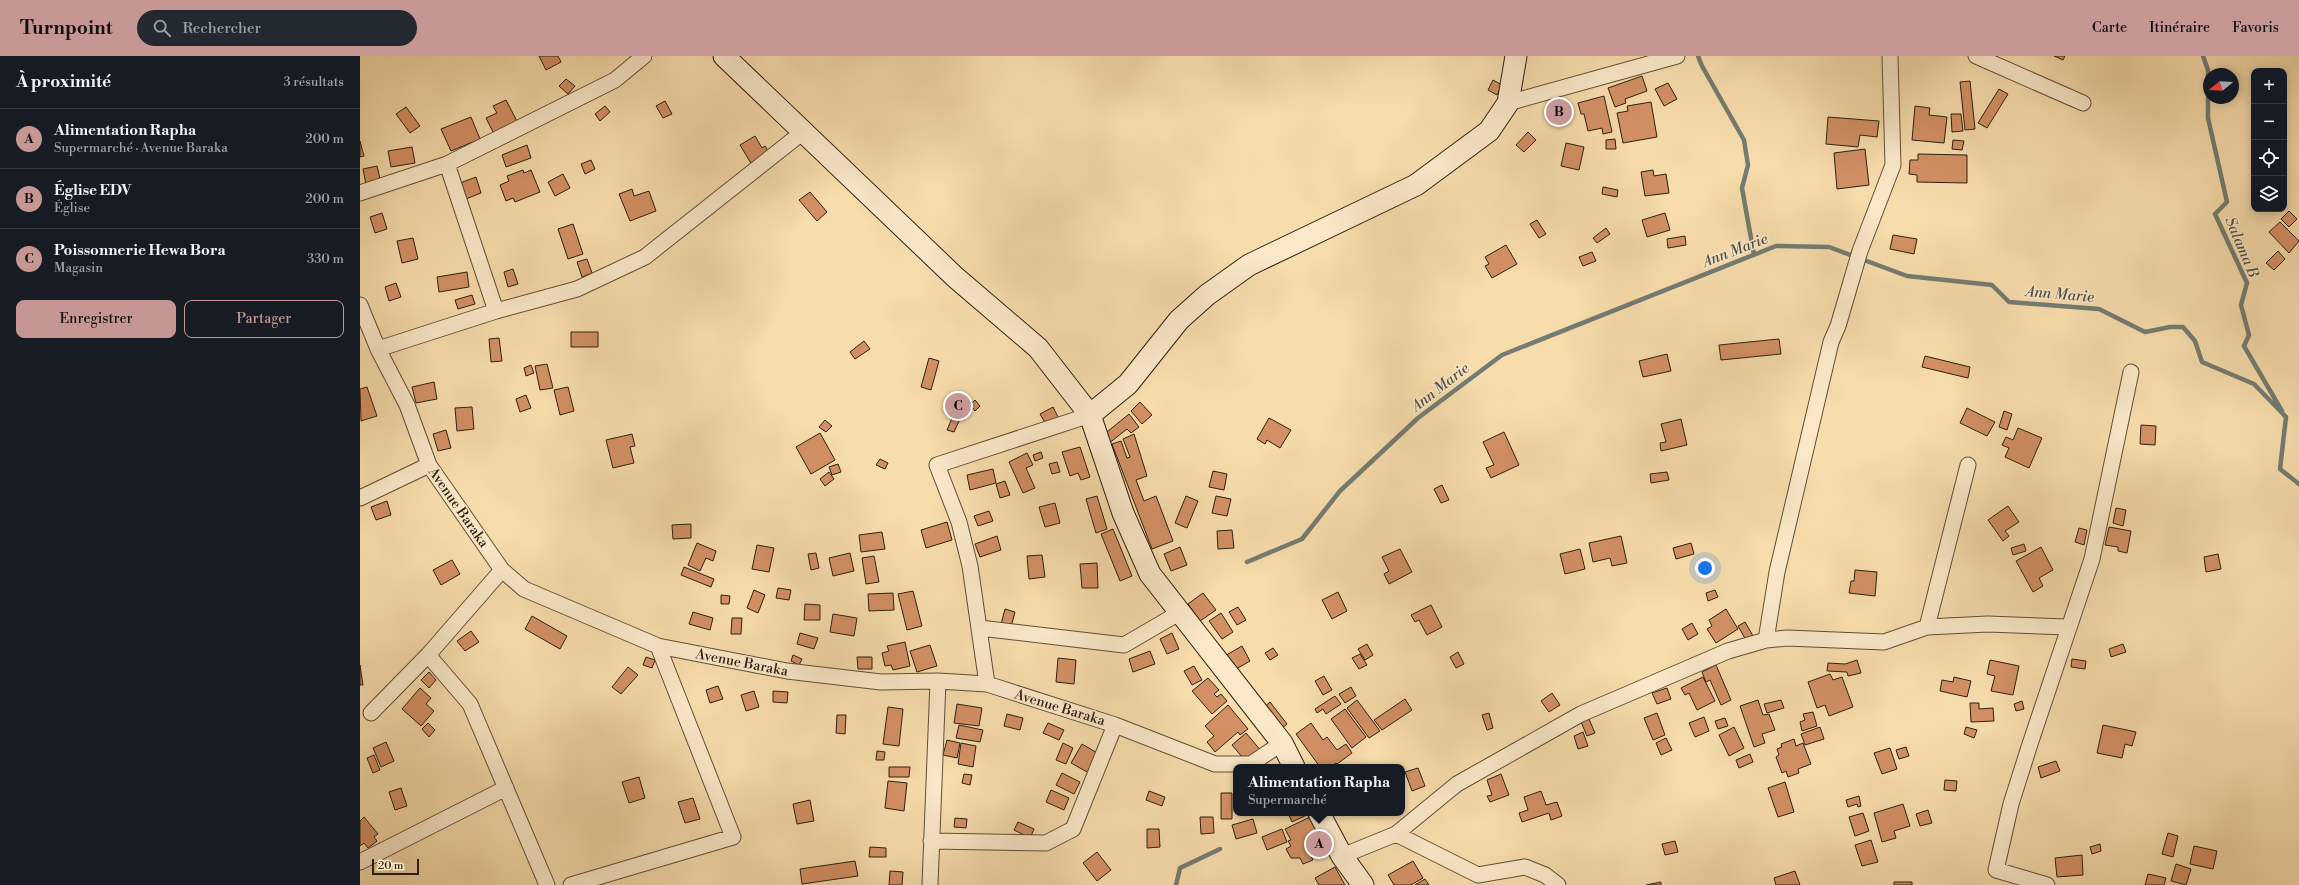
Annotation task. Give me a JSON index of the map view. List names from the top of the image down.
{
  "streets": {
    "street": ["Avenue Baraka"]
  },
  "water": ["Salama B", "Ann Marie"],
  "scale_bar": "20 m",
  "north": "left",
  "page": {
    "header": "Turnpoint",
    "search": "Rechercher",
    "nav": ["Carte", "Itinéraire", "Favoris"],
    "heading": ["À proximité", "3 résultats"],
    "map_buttons": ["+", "−"],
    "pins": ["B", "C", "A"],
    "list": [
      {
        "mark": "A",
        "name": "Alimentation Rapha",
        "note": "Supermarché · Avenue Baraka",
        "value": "200 m"
      },
      {
        "mark": "B",
        "name": "Église EDV",
        "note": "Église",
        "value": "200 m"
      },
      {
        "mark": "C",
        "name": "Poissonnerie Hewa Bora",
        "note": "Magasin",
        "value": "330 m"
      }
    ],
    "buttons": ["Enregistrer", "Partager"],
    "popup": ["Alimentation Rapha", "Supermarché"],
    "scale": "20 m"
  }
}
